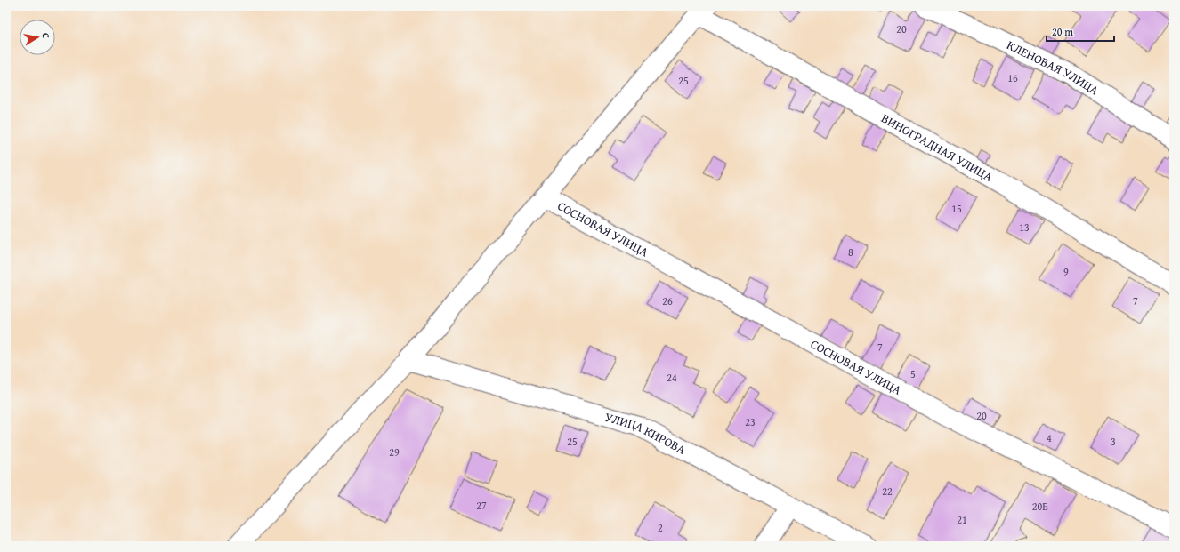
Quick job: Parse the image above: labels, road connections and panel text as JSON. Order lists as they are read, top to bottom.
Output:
{
  "streets": {
    "street": [
      "КЛЕНОВАЯ УЛИЦА",
      "ВИНОГРАДНАЯ УЛИЦА",
      "СОСНОВАЯ УЛИЦА",
      "УЛИЦА КИРОВА"
    ]
  },
  "house_numbers": [
    "20",
    "16",
    "25",
    "15",
    "13",
    "8",
    "9",
    "26",
    "7",
    "7",
    "5",
    "24",
    "20",
    "23",
    "4",
    "25",
    "3",
    "29",
    "22",
    "27",
    "20Б",
    "21",
    "2"
  ],
  "scale_bar": "20 m",
  "north": "right"
}
